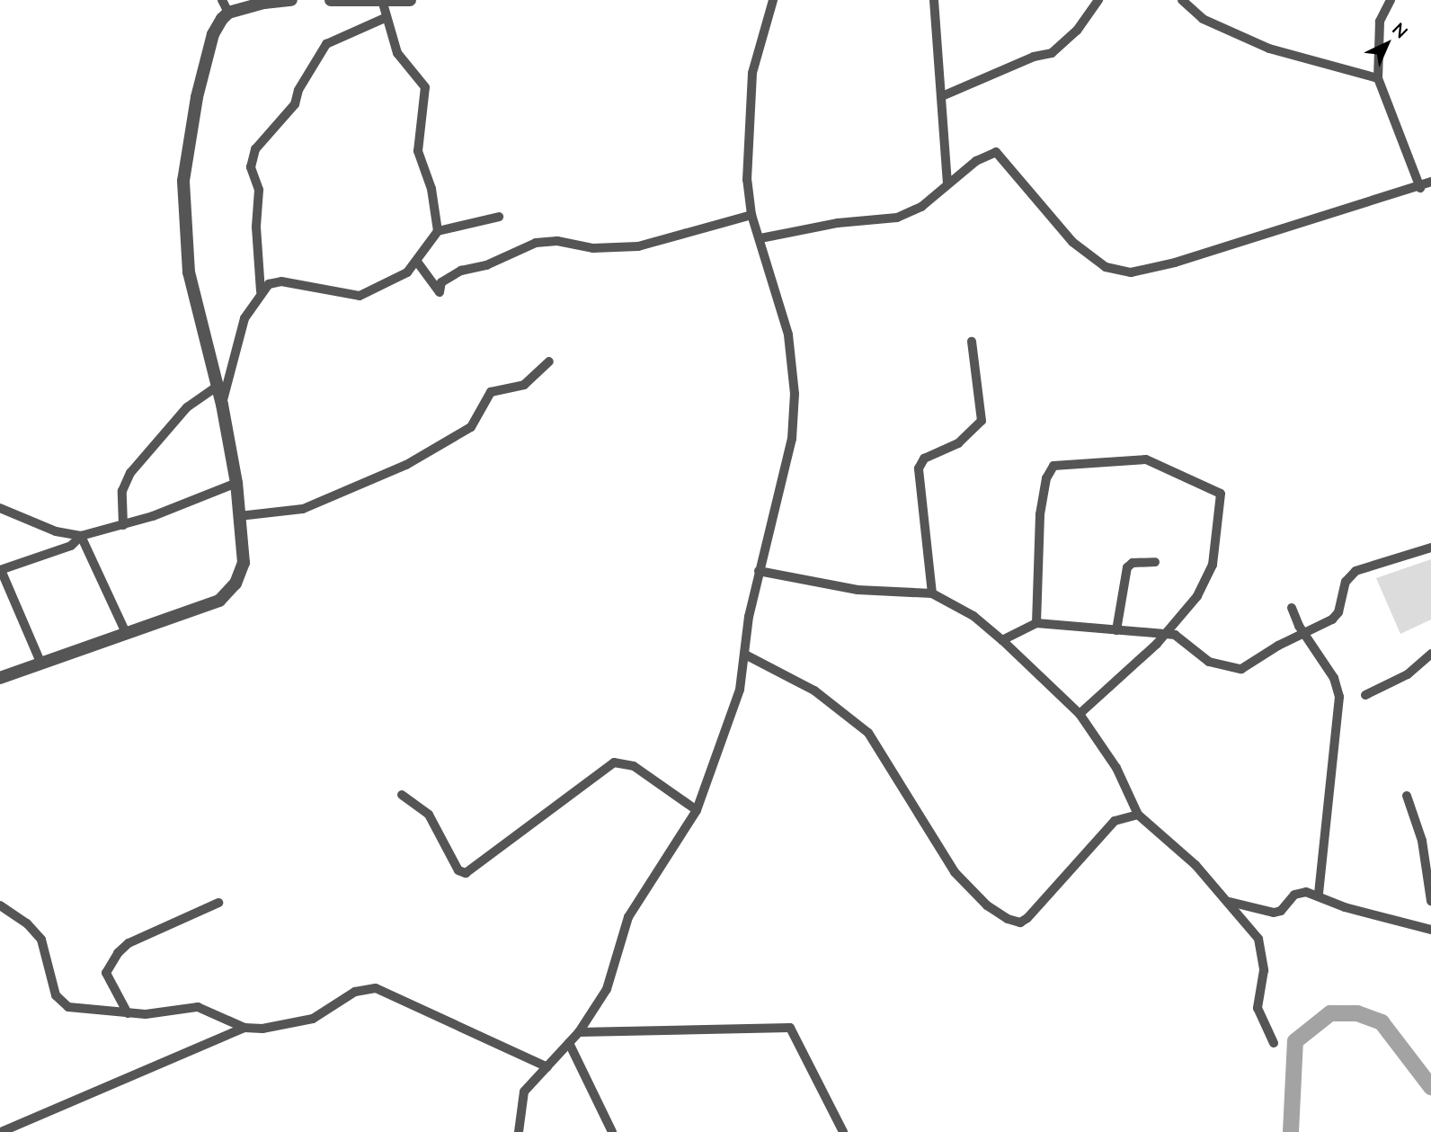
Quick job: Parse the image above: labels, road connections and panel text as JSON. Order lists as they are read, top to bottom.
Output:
{
  "north": "top right"
}
